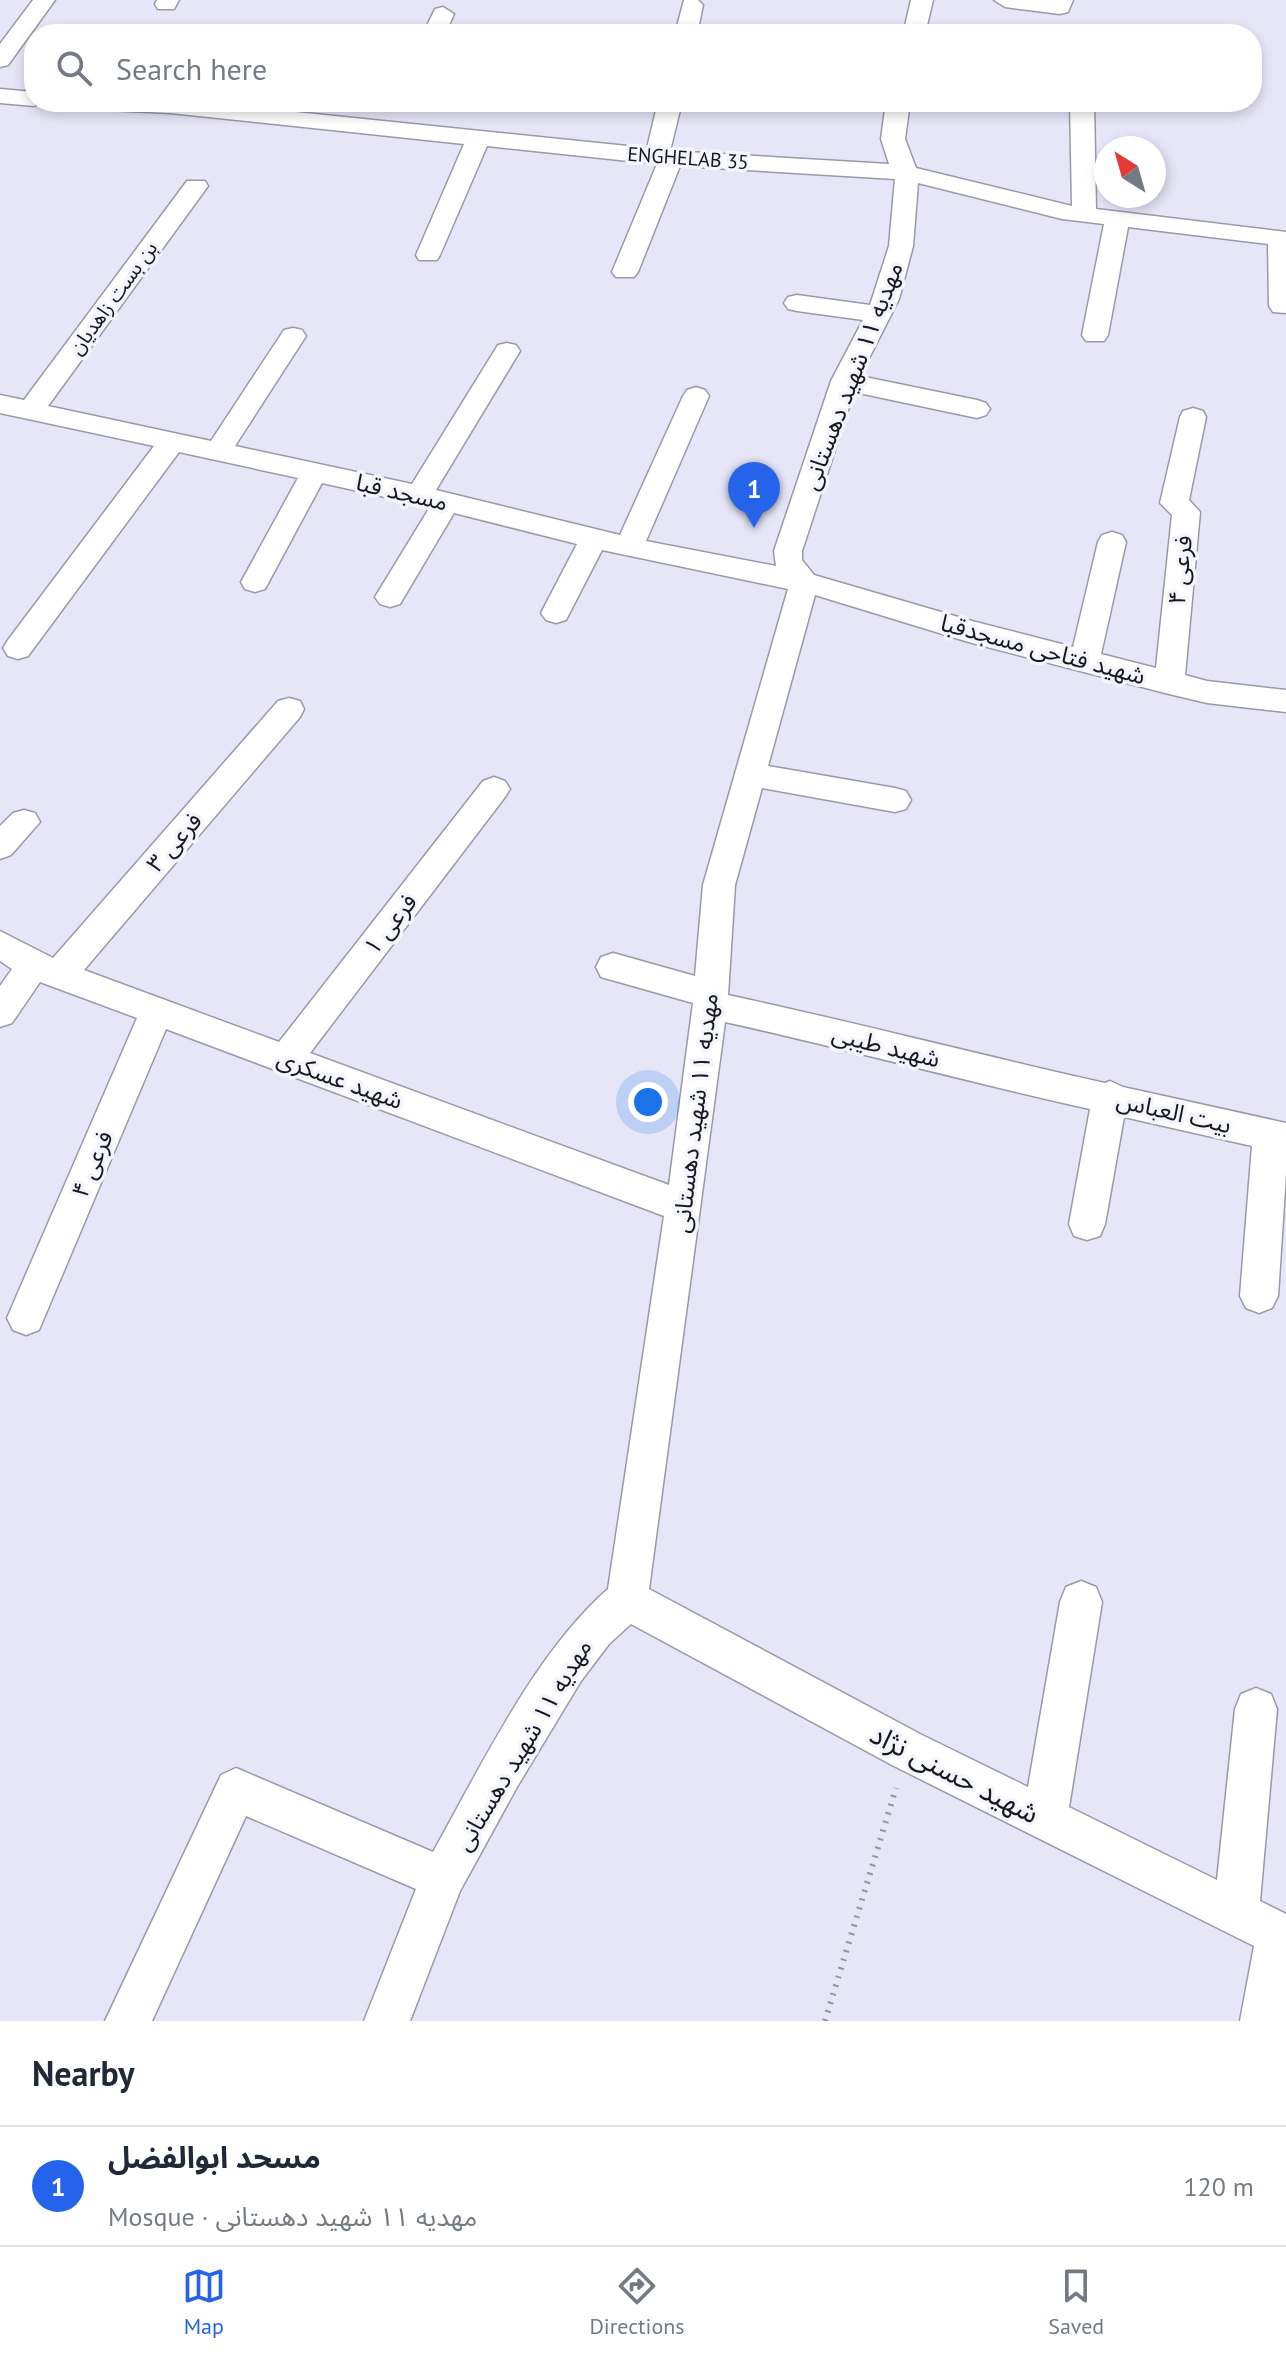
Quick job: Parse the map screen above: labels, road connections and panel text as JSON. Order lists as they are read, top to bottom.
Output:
{
  "streets": {
    "street": [
      "ENGHELAB 35",
      "بن بست زاهدیان",
      "مهدیه ۱۱ شهید دهستانی",
      "مسجد قبا",
      "فرعی ۴",
      "شهید فتاحی مسجدقبا",
      "فرعی ۳",
      "فرعی ۱",
      "شهید طیبی",
      "شهید عسکری",
      "بیت العباس",
      "شهید حسنی نژاد"
    ]
  },
  "crossings": [
    ["ENGHELAB 35", "مهدیه ۱۱ شهید دهستانی"],
    ["بن بست زاهدیان", "مسجد قبا"],
    ["مهدیه ۱۱ شهید دهستانی", "مسجد قبا"],
    ["مهدیه ۱۱ شهید دهستانی", "شهید فتاحی مسجدقبا"],
    ["مهدیه ۱۱ شهید دهستانی", "شهید طیبی"],
    ["مهدیه ۱۱ شهید دهستانی", "شهید عسکری"],
    ["مهدیه ۱۱ شهید دهستانی", "شهید حسنی نژاد"],
    ["مسجد قبا", "شهید فتاحی مسجدقبا"],
    ["فرعی ۴", "شهید فتاحی مسجدقبا"],
    ["فرعی ۴", "شهید عسکری"],
    ["فرعی ۳", "شهید عسکری"],
    ["فرعی ۱", "شهید عسکری"],
    ["شهید طیبی", "بیت العباس"]
  ],
  "north": "top left",
  "page": {
    "search": "Search here",
    "pins": "1",
    "heading": "Nearby",
    "list": [
      {
        "mark": "1",
        "name": "مسحد ابوالفضل",
        "note": "Mosque · مهدیه ۱۱ شهید دهستانی",
        "value": "120 m"
      }
    ],
    "nav": ["Map", "Directions", "Saved"]
  }
}
